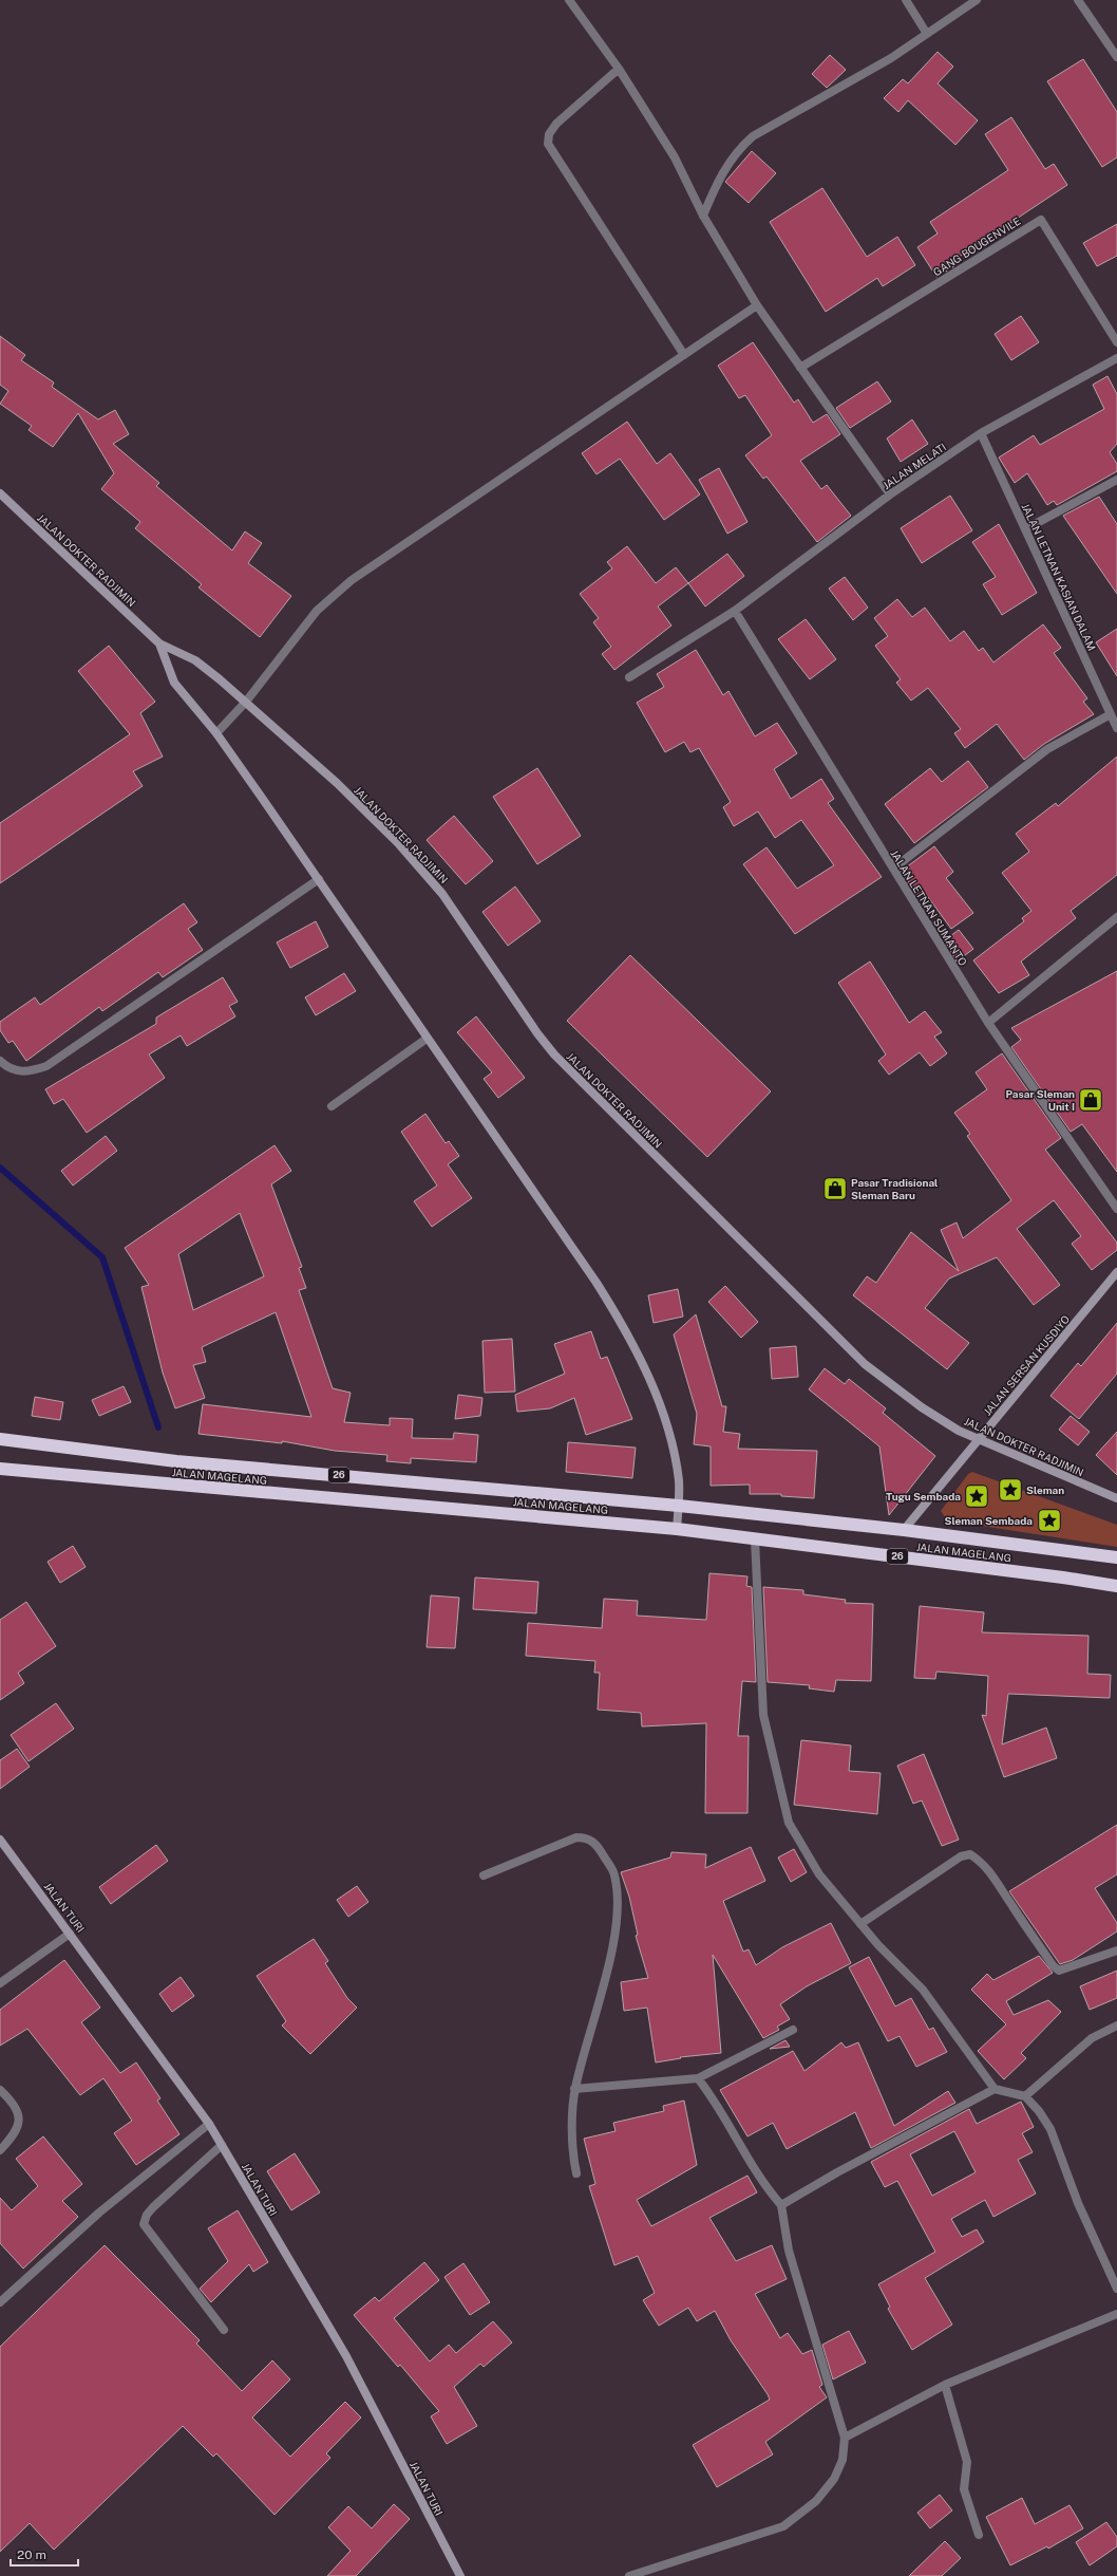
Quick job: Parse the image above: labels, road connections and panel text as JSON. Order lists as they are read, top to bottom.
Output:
{
  "streets": {
    "highway": ["26", "JALAN MAGELANG"],
    "main road": ["JALAN DOKTER RADJIMIN", "JALAN SERSAN KUSDIYO", "JALAN TURI"],
    "street": [
      "GANG BOUGENVILE",
      "JALAN MELATI",
      "JALAN LETNAN KASIAN DALAM",
      "JALAN LETNAN SUMANTO"
    ]
  },
  "crossings": [
    ["JALAN MELATI", "JALAN LETNAN KASIAN DALAM"],
    ["JALAN MELATI", "JALAN LETNAN SUMANTO"],
    ["JALAN DOKTER RADJIMIN", "JALAN SERSAN KUSDIYO"],
    ["JALAN DOKTER RADJIMIN", "JALAN MAGELANG"],
    ["JALAN SERSAN KUSDIYO", "JALAN MAGELANG"]
  ],
  "places": {
    "shop": ["Pasar Sleman Unit I", "Pasar Tradisional Sleman Baru"],
    "place": ["Sleman", "Tugu Sembada", "Sleman Sembada"]
  },
  "scale_bar": "20 m"
}
